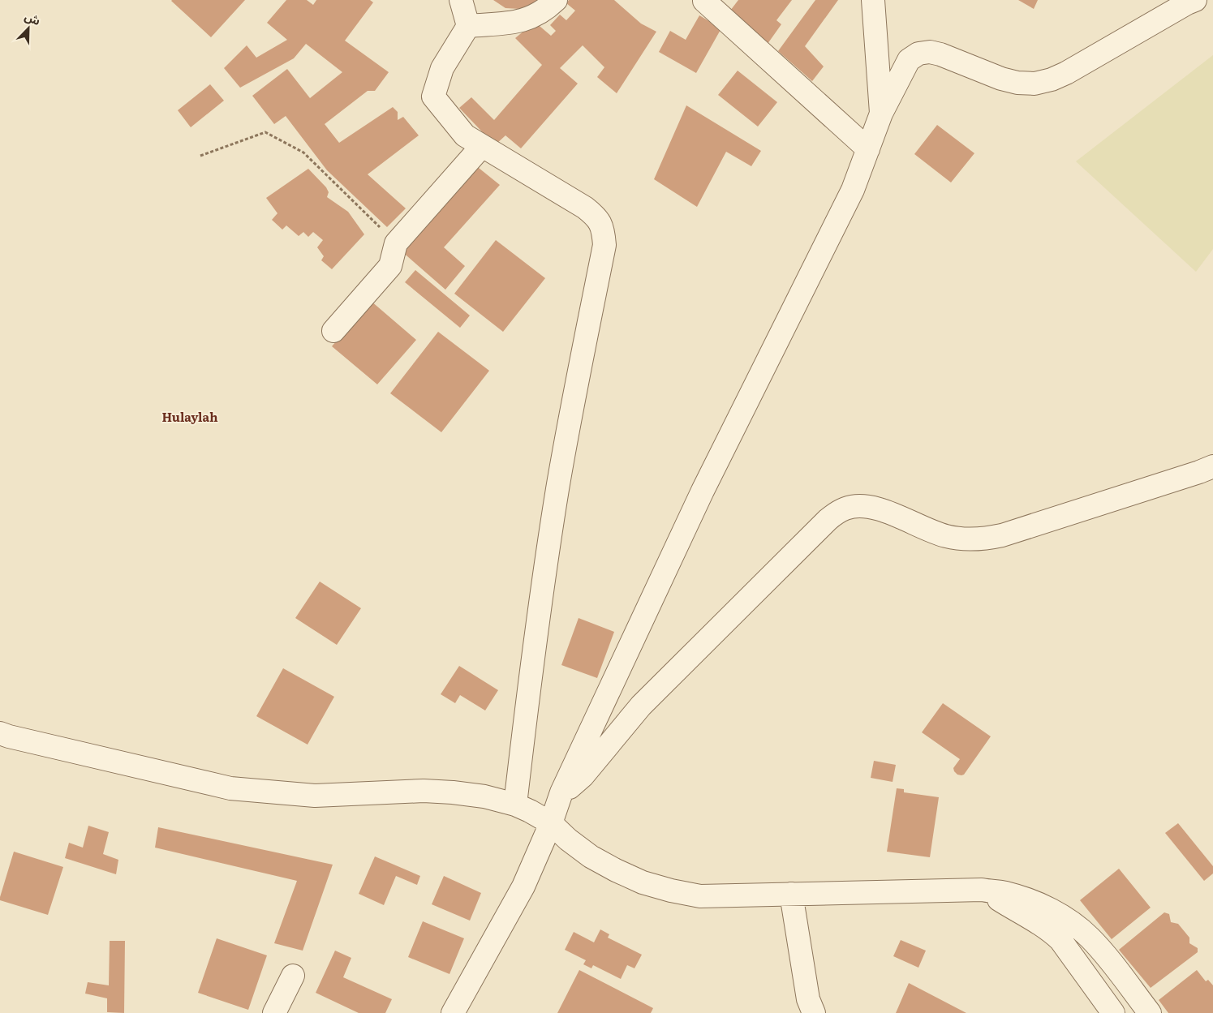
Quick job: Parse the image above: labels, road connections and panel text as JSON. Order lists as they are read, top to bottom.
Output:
{
  "districts": ["Hulaylah"],
  "north": "top right"
}
